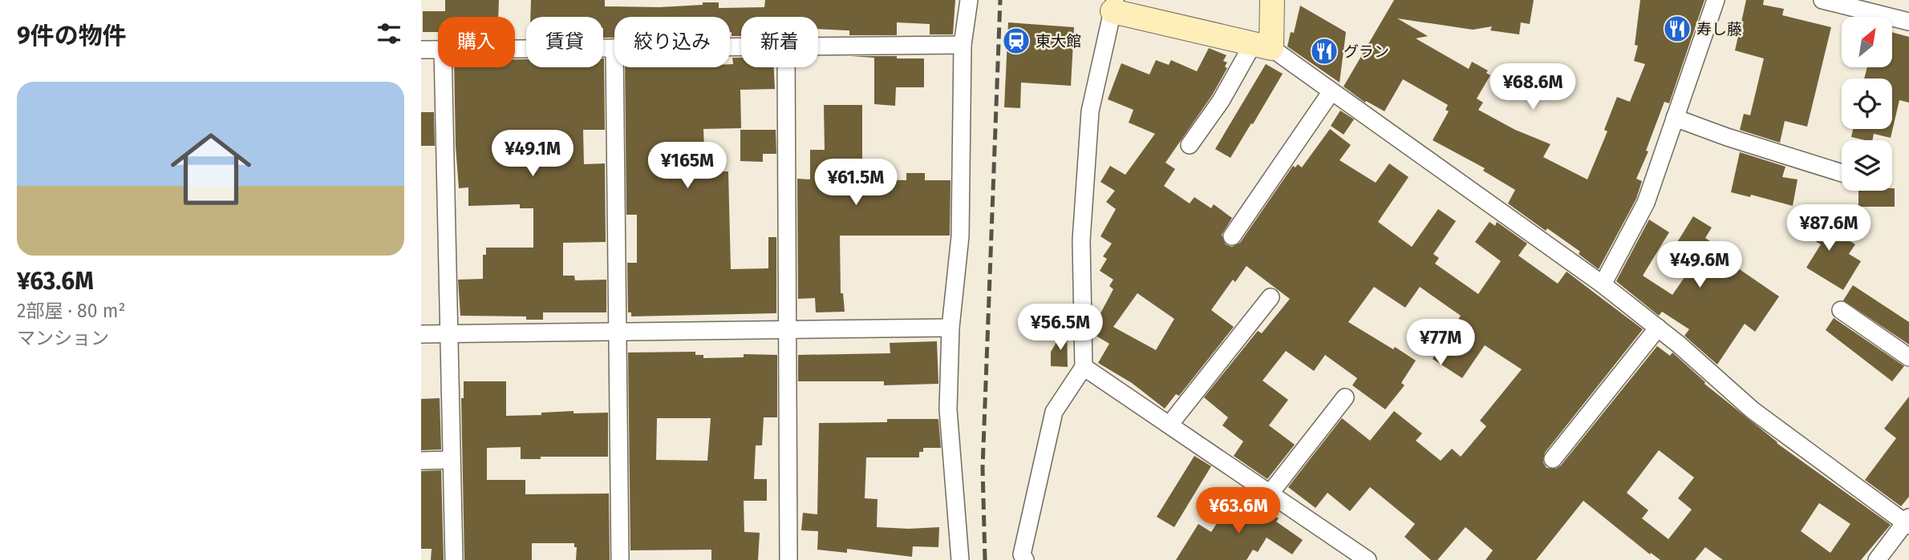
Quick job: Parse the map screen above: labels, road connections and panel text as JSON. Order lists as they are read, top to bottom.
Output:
{
  "places": {
    "restaurant": ["寿し藤", "グラン"],
    "station": ["東大館"]
  },
  "north": "top right",
  "page": {
    "heading": "9件の物件",
    "chip": [
      "購入",
      "賃貸",
      "絞り込み",
      "新着"
    ],
    "price": [
      "¥68.6M",
      "¥49.1M",
      "¥165M",
      "¥61.5M",
      "¥87.6M",
      "¥49.6M",
      "¥56.5M",
      "¥77M",
      "¥63.6M"
    ],
    "list": [
      {
        "name": "¥63.6M",
        "note": "2部屋 · 80 m² · マンション"
      }
    ]
  }
}
